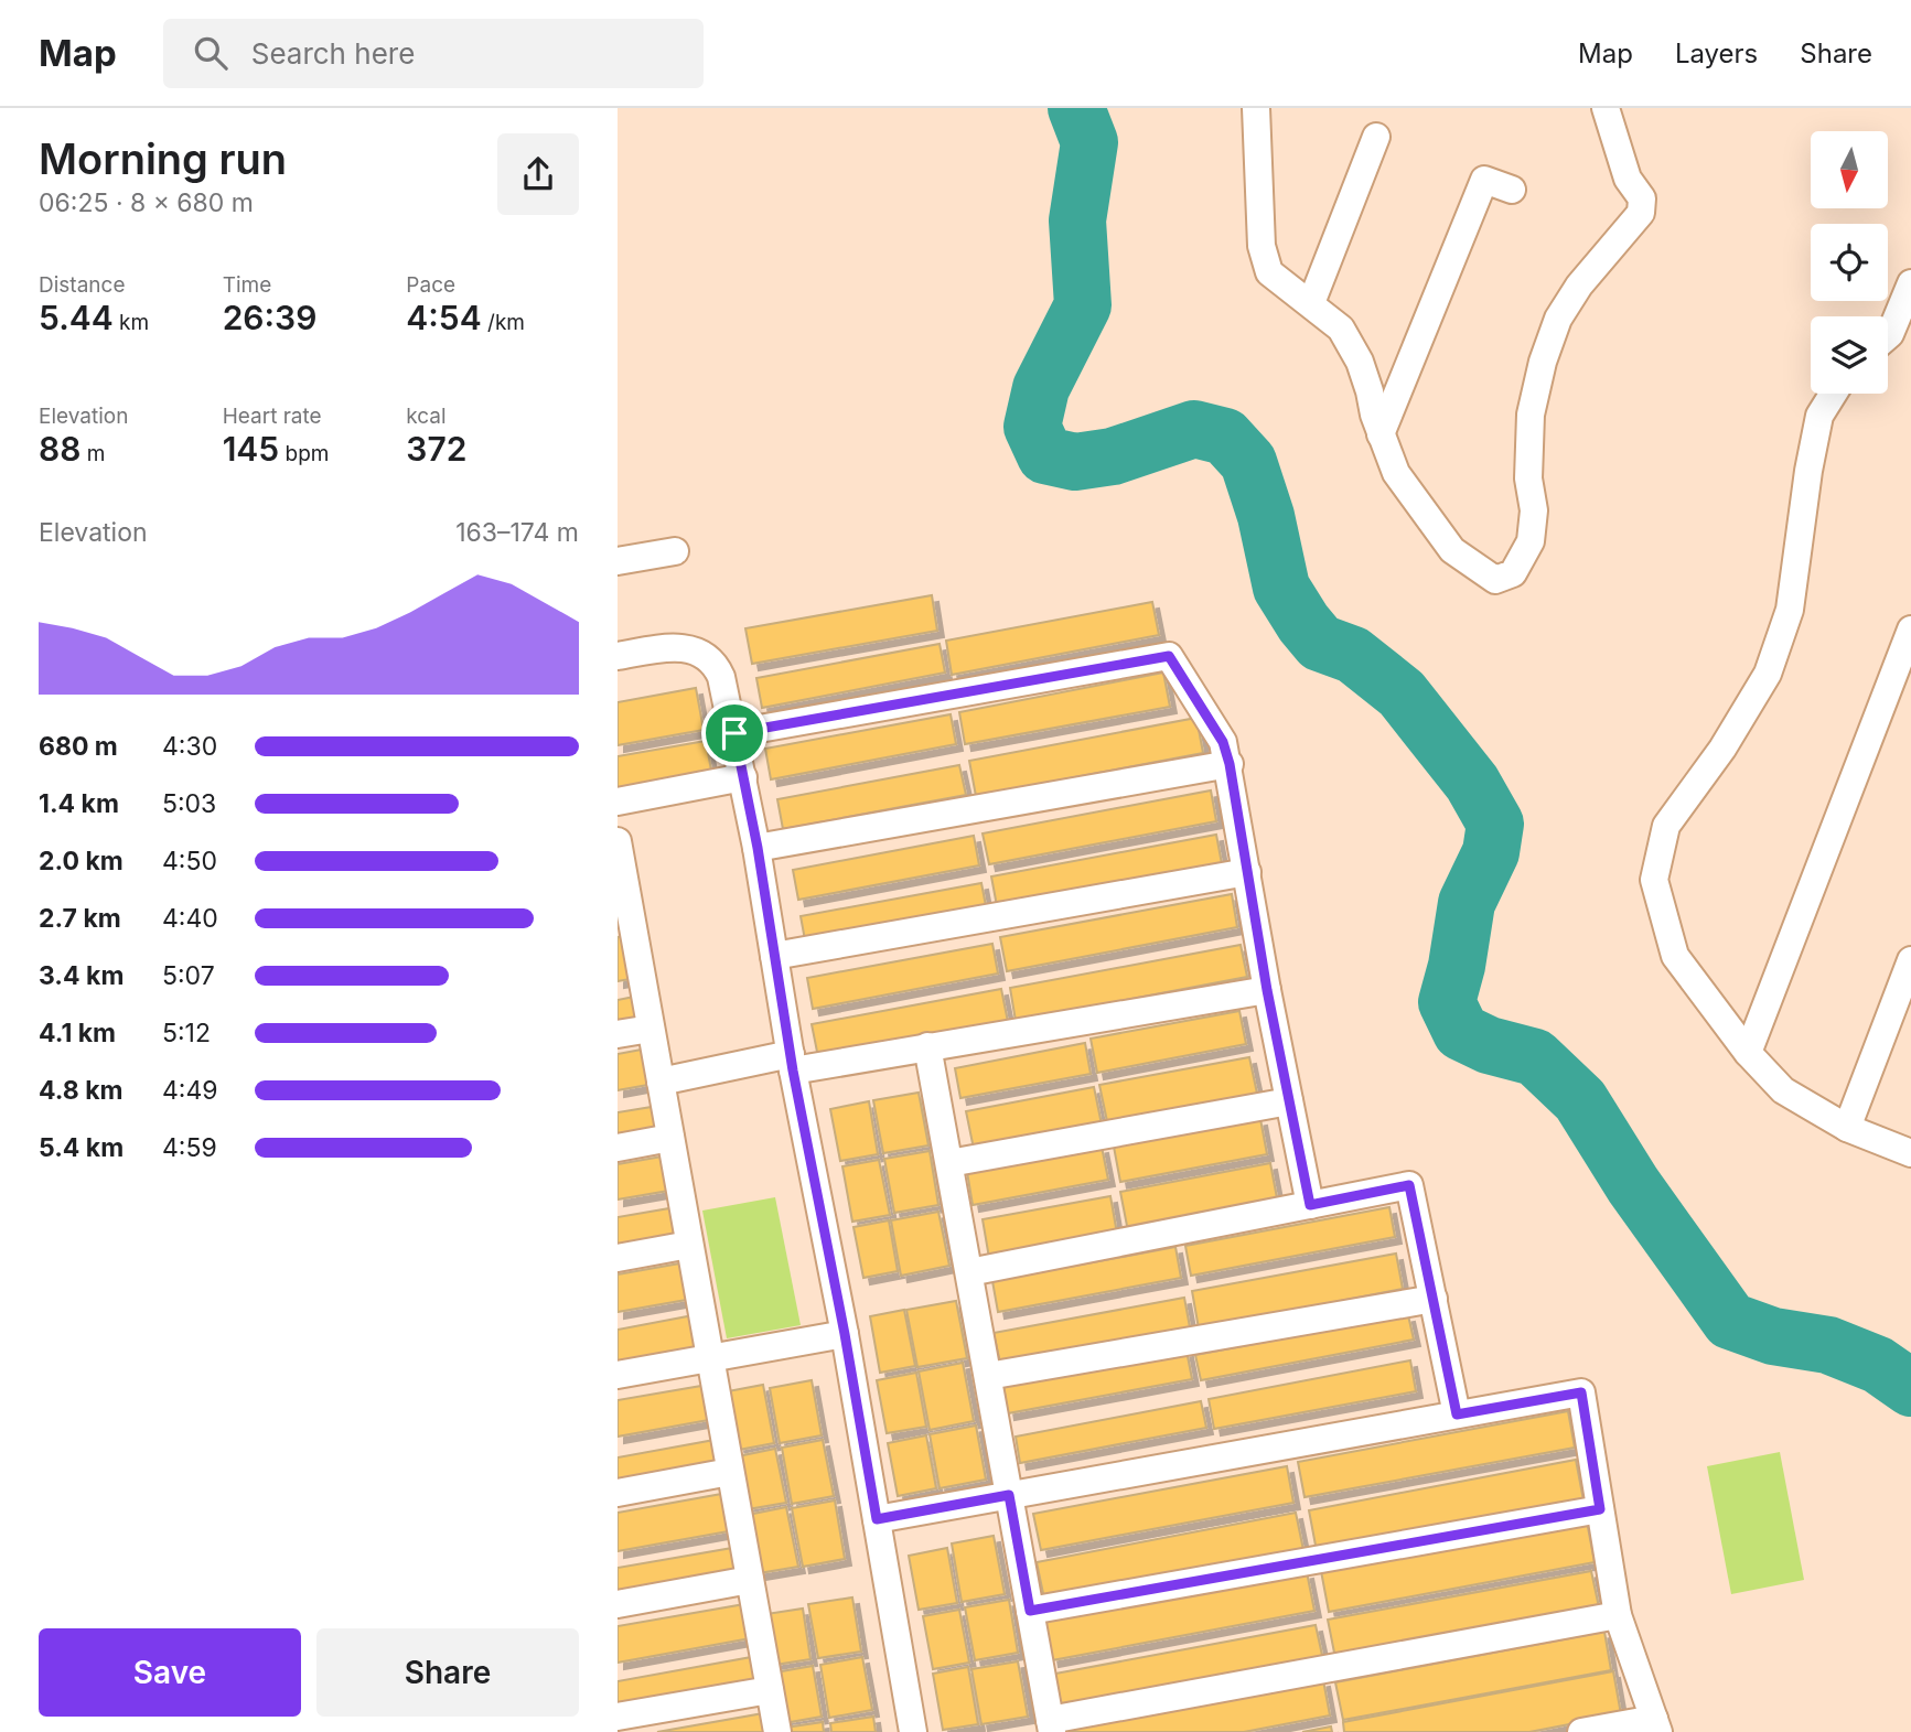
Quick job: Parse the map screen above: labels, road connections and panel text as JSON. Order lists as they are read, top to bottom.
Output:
{
  "north": "bottom",
  "page": {
    "header": "Map",
    "search": "Search here",
    "nav": ["Map", "Layers", "Share"],
    "heading": ["Morning run", "06:25 · 8 × 680 m"],
    "stats": [
      ["Distance", "5.44 km"],
      ["Time", "26:39"],
      ["Pace", "4:54 /km"],
      ["Elevation", "88 m"],
      ["Heart rate", "145 bpm"],
      ["kcal", "372"]
    ],
    "chart": ["Elevation", "163–174 m"],
    "list": [
      {
        "name": "680 m",
        "note": "4:30"
      },
      {
        "name": "1.4 km",
        "note": "5:03"
      },
      {
        "name": "2.0 km",
        "note": "4:50"
      },
      {
        "name": "2.7 km",
        "note": "4:40"
      },
      {
        "name": "3.4 km",
        "note": "5:07"
      },
      {
        "name": "4.1 km",
        "note": "5:12"
      },
      {
        "name": "4.8 km",
        "note": "4:49"
      },
      {
        "name": "5.4 km",
        "note": "4:59"
      }
    ],
    "buttons": ["Save", "Share"]
  }
}
